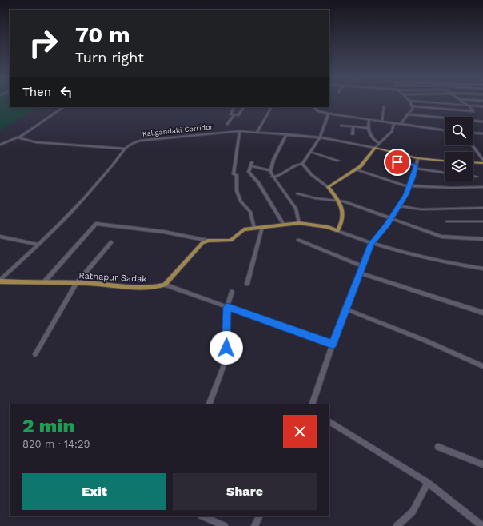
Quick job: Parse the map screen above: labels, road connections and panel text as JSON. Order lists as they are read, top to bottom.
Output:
{
  "streets": {
    "main road": ["Ratnapur Sadak"],
    "street": ["Kaligandaki Corridor"]
  },
  "crossings": [
    ["Kaligandaki Corridor", "Ratnapur Sadak"]
  ],
  "page": {
    "turn": ["70 m", "Turn right"],
    "then": "Then",
    "heading": ["2 min", "820 m · 14:29"],
    "buttons": ["Exit", "Share"]
  }
}
